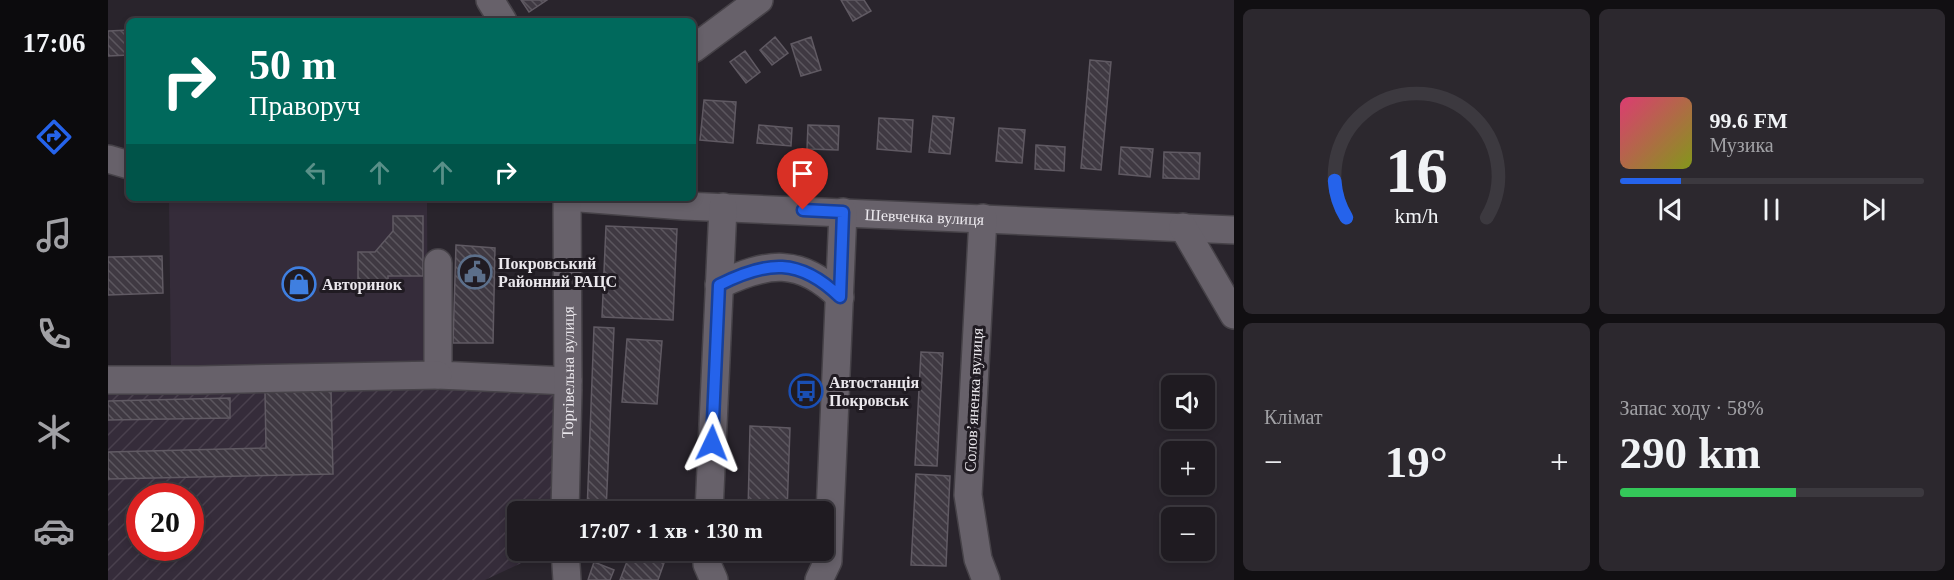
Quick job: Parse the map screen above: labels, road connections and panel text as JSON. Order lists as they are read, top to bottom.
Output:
{
  "streets": {
    "street": ["Шевченка вулиця", "Торгівельна вулиця", "Солов’яненка вулиця"]
  },
  "crossings": [
    ["Шевченка вулиця", "Солов’яненка вулиця"]
  ],
  "places": {
    "public building": ["Покровський Районний РАЦС"],
    "shop": ["Авторинок"],
    "bus stop": ["Автостанція Покровськ"]
  },
  "page": {
    "tabs": "17:06",
    "turn": ["50 m", "Праворуч"],
    "song": ["99.6 FM", "Музика"],
    "tile": [
      "Клімат",
      ["Запас ходу · 58%", "290 km"]
    ],
    "map_buttons": ["+", "−"],
    "heat": ["−", "19°", "+"],
    "limit": "20",
    "trip": "17:07 · 1 хв · 130 m",
    "gauge": ["16", "km/h"]
  }
}
